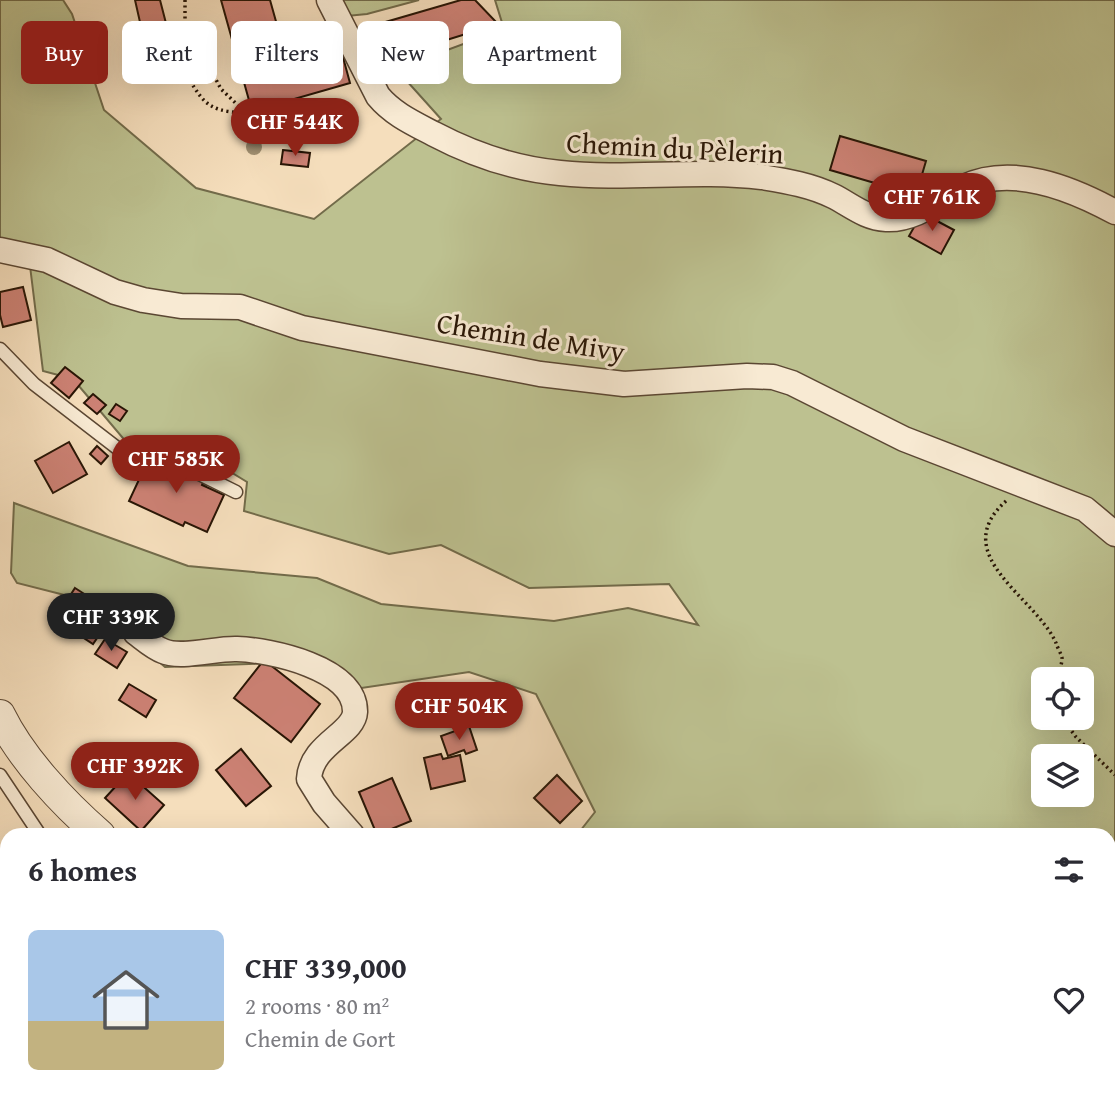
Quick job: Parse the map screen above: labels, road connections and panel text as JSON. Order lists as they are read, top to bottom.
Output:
{
  "streets": {
    "street": ["Chemin du Pèlerin", "Chemin de Mivy"]
  },
  "page": {
    "chip": [
      "Buy",
      "Rent",
      "Filters",
      "New",
      "Apartment"
    ],
    "price": [
      "CHF 544K",
      "CHF 761K",
      "CHF 585K",
      "CHF 339K",
      "CHF 504K",
      "CHF 392K"
    ],
    "heading": "6 homes",
    "list": [
      {
        "name": "CHF 339,000",
        "note": "2 rooms · 80 m² · Chemin de Gort"
      }
    ]
  }
}
